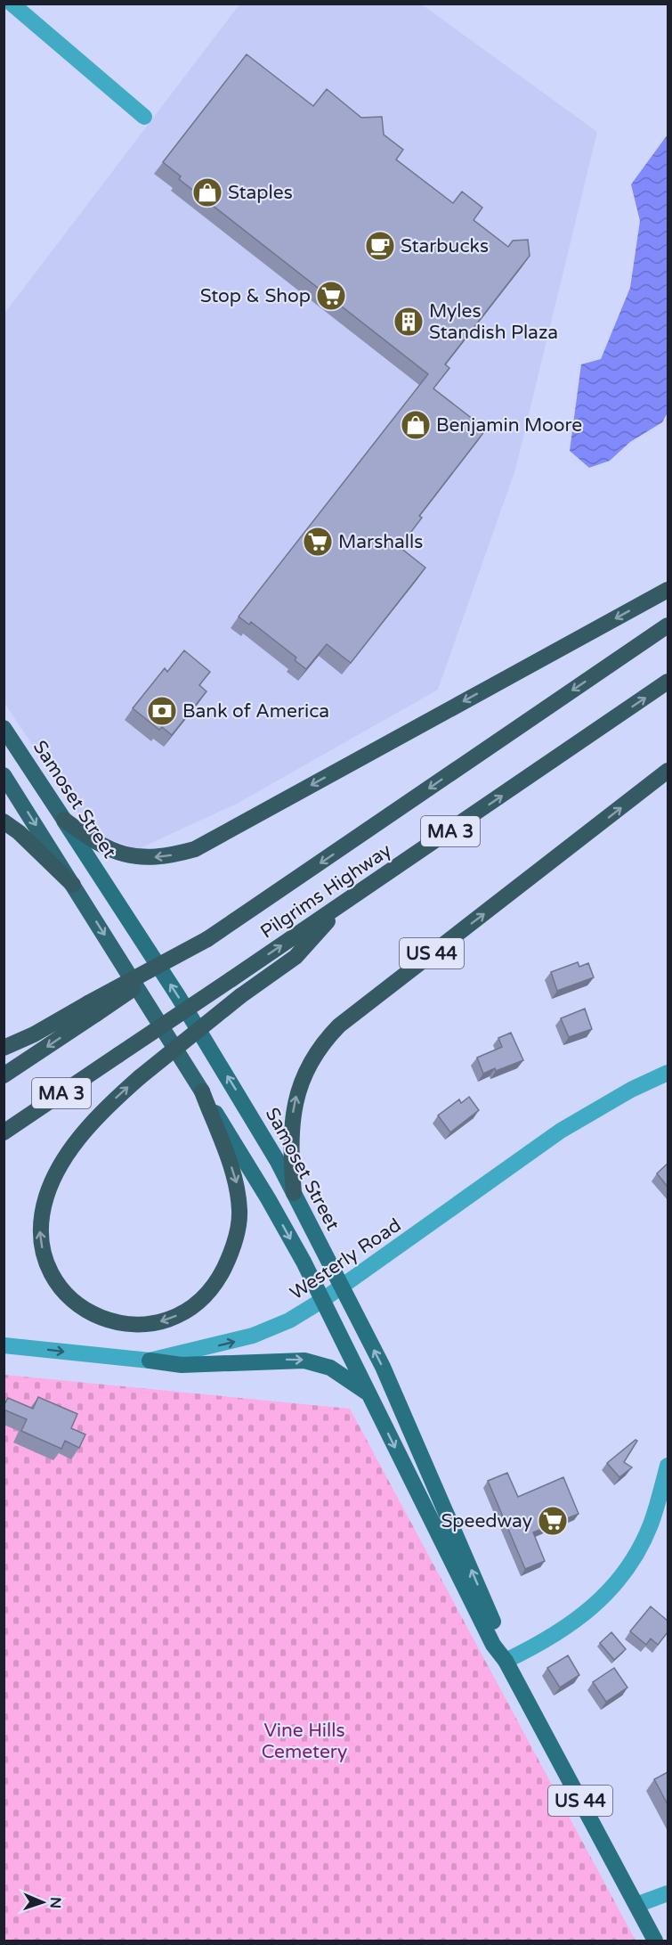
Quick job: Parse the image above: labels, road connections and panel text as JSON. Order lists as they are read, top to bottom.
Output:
{
  "streets": {
    "highway": [
      "Samoset Street",
      "MA 3",
      "Pilgrims Highway",
      "US 44"
    ],
    "street": ["Westerly Road"]
  },
  "crossings": [
    ["Samoset Street", "US 44"],
    ["Samoset Street", "Westerly Road"],
    ["MA 3", "Pilgrims Highway"]
  ],
  "one_way": ["Westerly Road"],
  "parks": ["Vine Hills Cemetery"],
  "places": {
    "shop": ["Staples", "Benjamin Moore"],
    "cafe": ["Starbucks"],
    "supermarket": ["Stop & Shop", "Marshalls", "Speedway"],
    "building": ["Myles Standish Plaza"],
    "bank": ["Bank of America"]
  },
  "north": "right"
}
